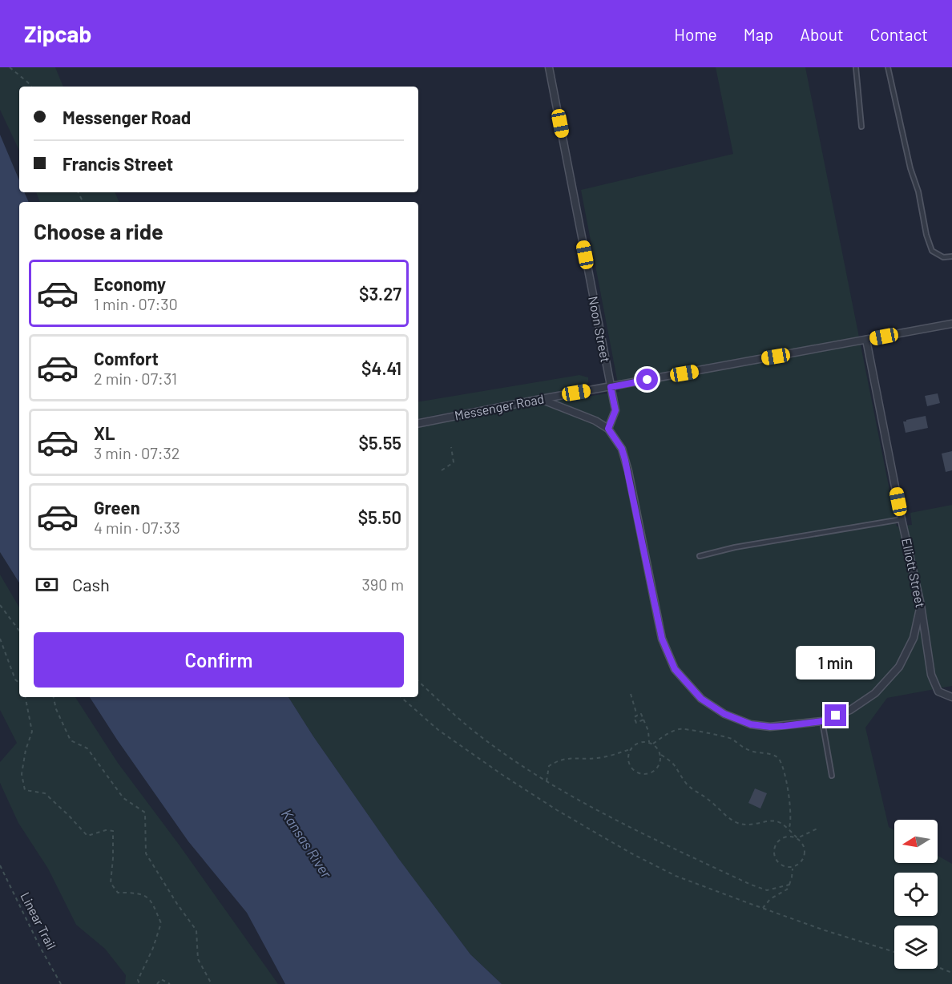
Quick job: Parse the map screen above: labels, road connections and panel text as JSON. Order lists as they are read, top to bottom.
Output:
{
  "streets": {
    "street": ["Noon Street", "Messenger Road", "Elliott Street"],
    "path": ["Linear Trail"]
  },
  "crossings": [
    ["Noon Street", "Messenger Road"],
    ["Messenger Road", "Elliott Street"]
  ],
  "water": ["Kansas River"],
  "north": "left",
  "page": {
    "header": "Zipcab",
    "nav": [
      "Home",
      "Map",
      "About",
      "Contact"
    ],
    "banner": ["Messenger Road", "Francis Street"],
    "heading": "Choose a ride",
    "list": [
      {
        "name": "Economy",
        "note": "1 min · 07:30",
        "value": "$3.27"
      },
      {
        "name": "Comfort",
        "note": "2 min · 07:31",
        "value": "$4.41"
      },
      {
        "name": "XL",
        "note": "3 min · 07:32",
        "value": "$5.55"
      },
      {
        "name": "Green",
        "note": "4 min · 07:33",
        "value": "$5.50"
      }
    ],
    "pay": ["Cash", "390 m"],
    "buttons": "Confirm",
    "bubble": "1 min"
  }
}
